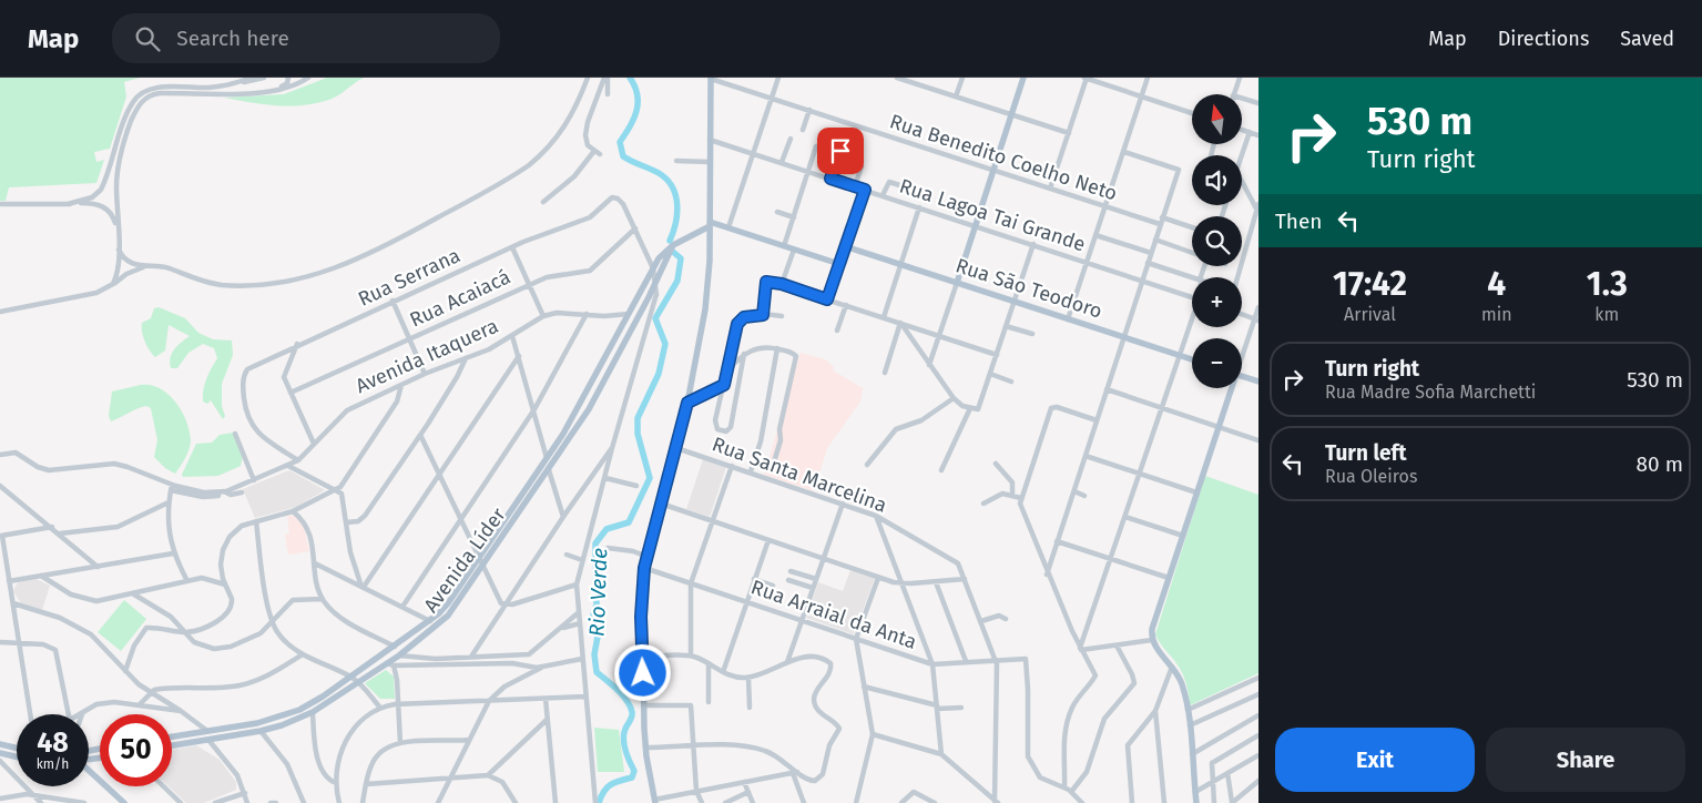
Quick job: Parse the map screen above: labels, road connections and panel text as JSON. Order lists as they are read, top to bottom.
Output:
{
  "streets": {
    "main road": ["Rua São Teodoro", "Avenida Líder"],
    "street": [
      "Rua Benedito Coelho Neto",
      "Rua Lagoa Tai Grande",
      "Rua Serrana",
      "Rua Acaiacá",
      "Avenida Itaquera",
      "Rua Santa Marcelina",
      "Rua Arraial da Anta"
    ]
  },
  "crossings": [
    ["Rua Serrana", "Rua Acaiacá"],
    ["Rua Serrana", "Avenida Itaquera"],
    ["Avenida Itaquera", "Avenida Líder"],
    ["Rua Santa Marcelina", "Rua Arraial da Anta"]
  ],
  "water": ["Rio Verde"],
  "north": "top",
  "page": {
    "header": "Map",
    "search": "Search here",
    "nav": ["Map", "Directions", "Saved"],
    "turn": ["530 m", "Turn right"],
    "map_buttons": ["+", "−"],
    "then": "Then",
    "eta": [
      "17:42",
      "Arrival",
      "4",
      "min",
      "1.3",
      "km"
    ],
    "list": [
      {
        "name": "Turn right",
        "note": "Rua Madre Sofia Marchetti",
        "value": "530 m"
      },
      {
        "name": "Turn left",
        "note": "Rua Oleiros",
        "value": "80 m"
      }
    ],
    "speed": "48 km/h",
    "limit": "50",
    "buttons": ["Exit", "Share"]
  }
}
